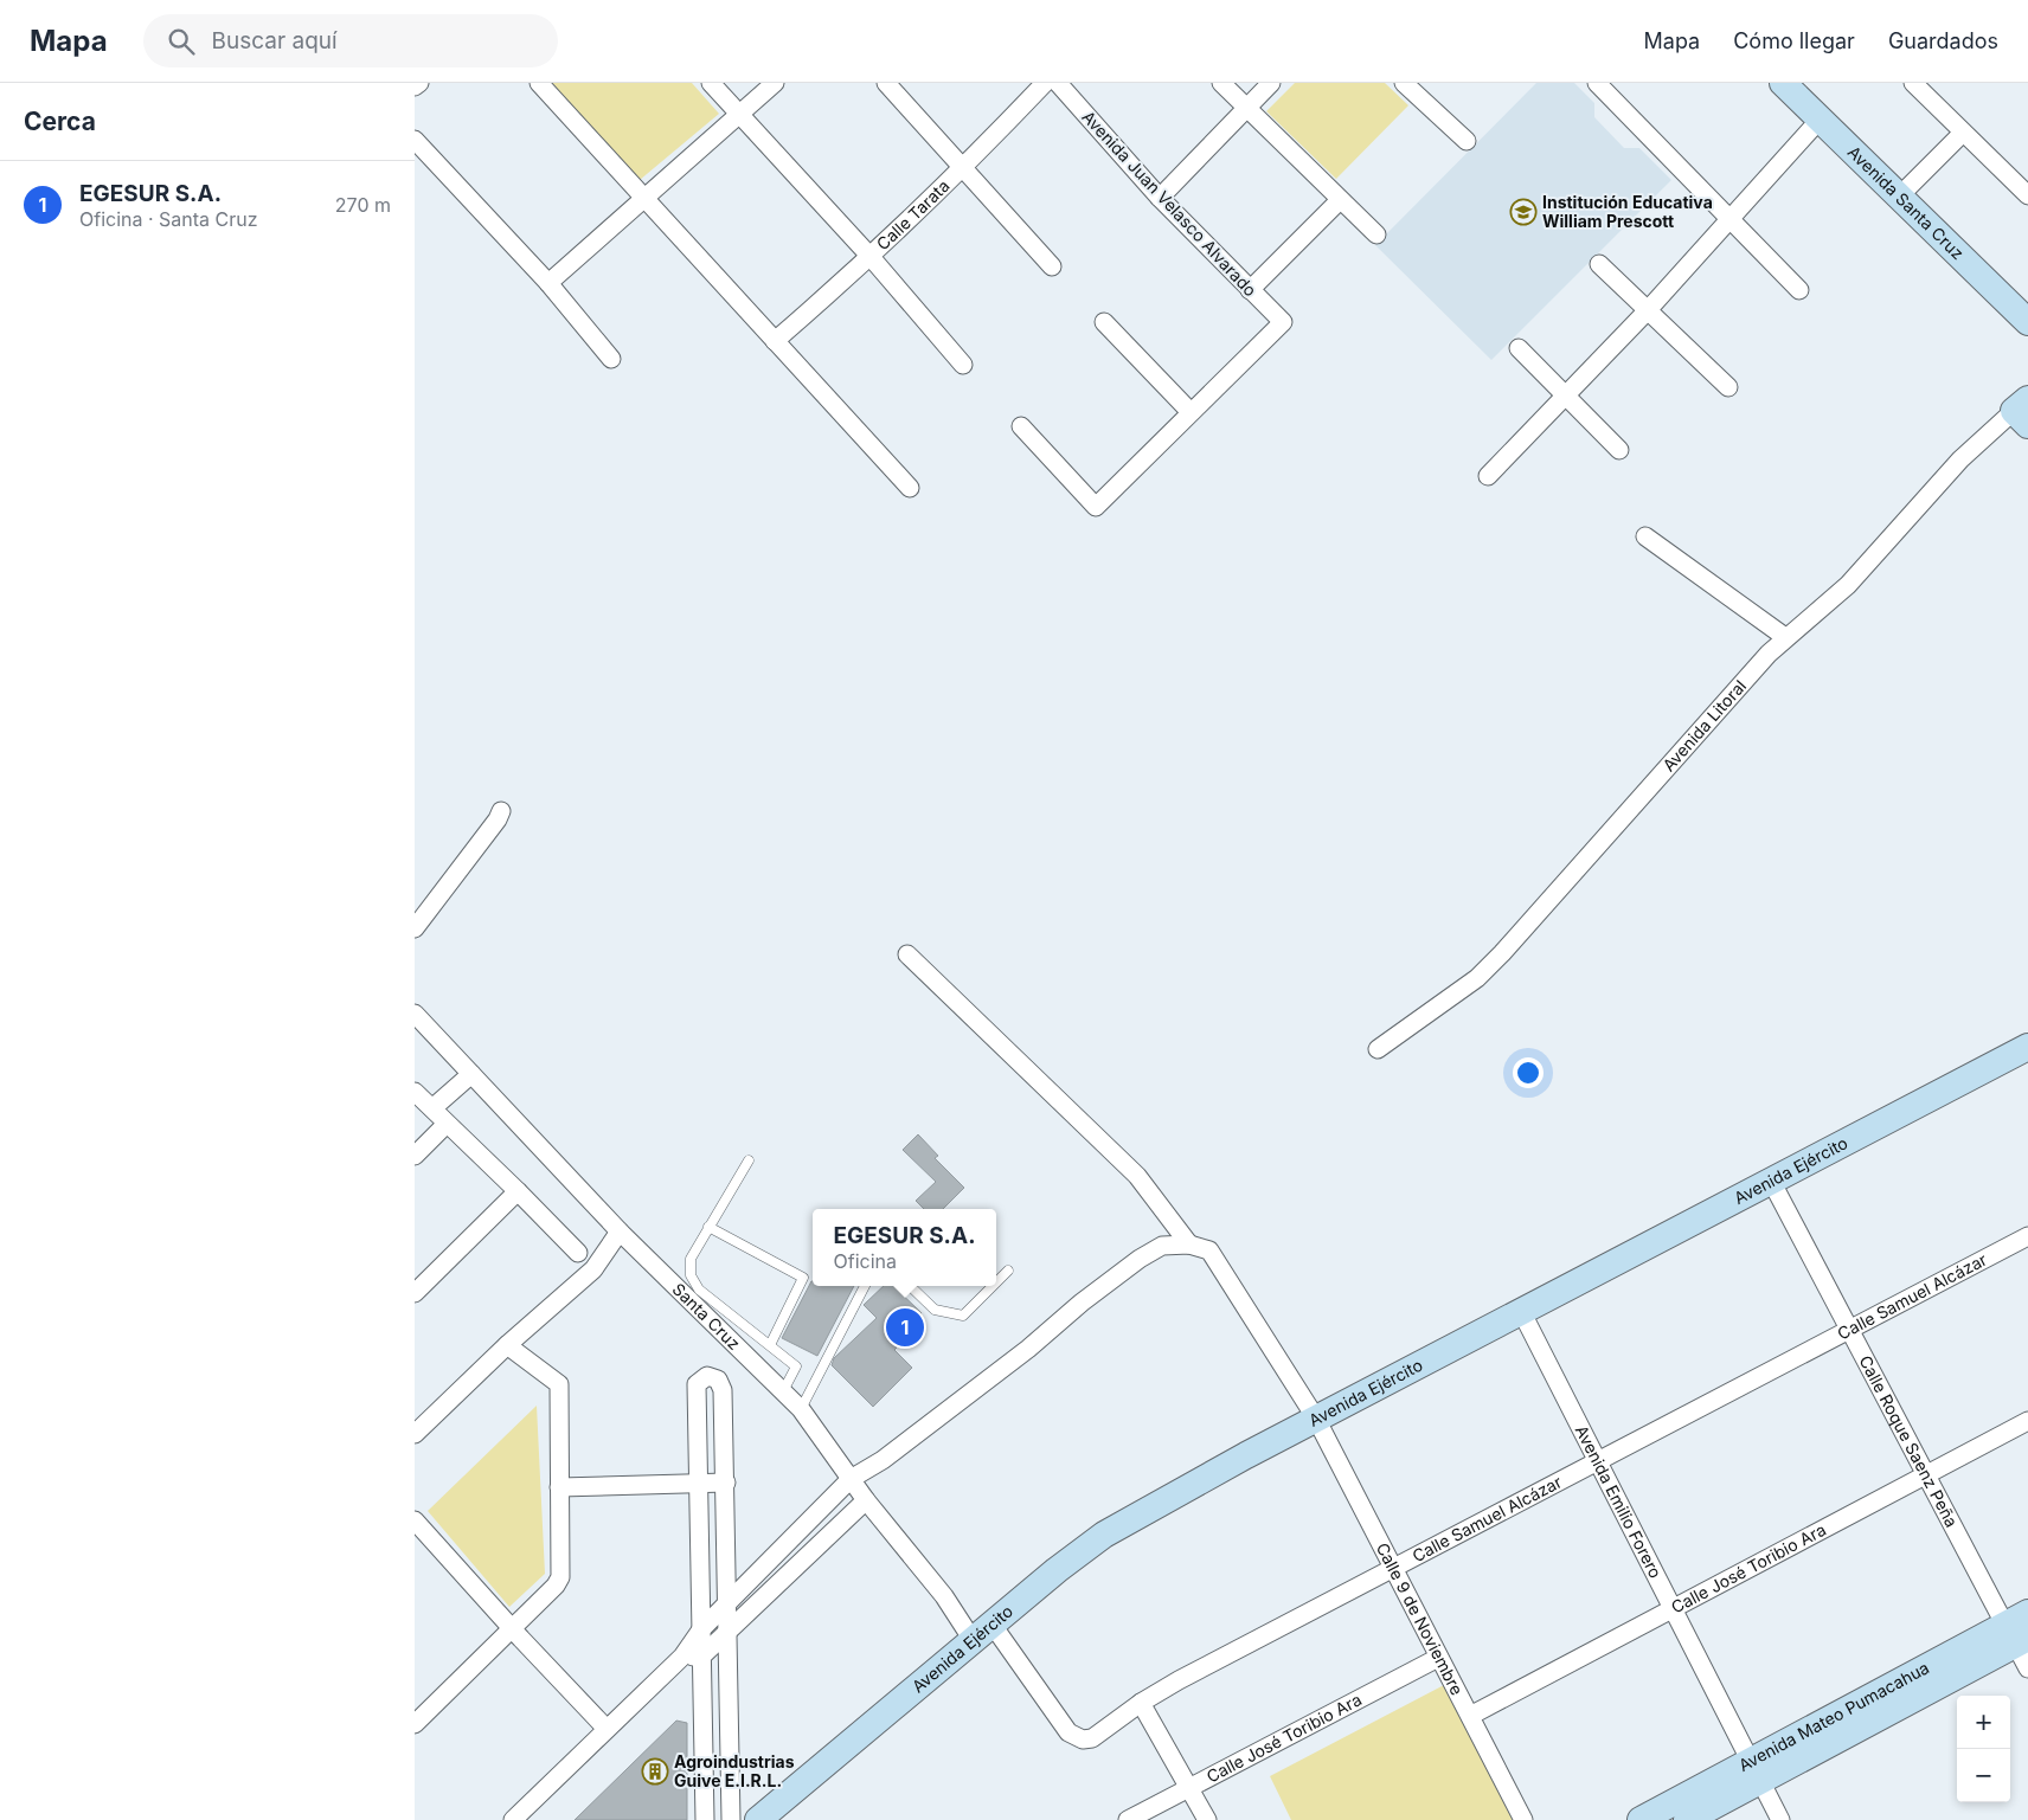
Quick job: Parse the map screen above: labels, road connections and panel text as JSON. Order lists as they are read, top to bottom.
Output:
{
  "streets": {
    "main road": ["Avenida Santa Cruz", "Avenida Ejército", "Avenida Mateo Pumacahua"],
    "street": [
      "Avenida Juan Velasco Alvarado",
      "Calle Tarata",
      "Avenida Litoral",
      "Calle Samuel Alcázar",
      "Santa Cruz",
      "Calle Roque Saenz Peña",
      "Avenida Emilio Forero",
      "Calle José Toribio Ara",
      "Calle 9 de Noviembre"
    ]
  },
  "crossings": [
    ["Avenida Ejército", "Calle Samuel Alcázar"],
    ["Avenida Ejército", "Santa Cruz"],
    ["Avenida Ejército", "Calle Roque Saenz Peña"],
    ["Avenida Ejército", "Avenida Emilio Forero"],
    ["Avenida Ejército", "Calle 9 de Noviembre"],
    ["Calle Samuel Alcázar", "Santa Cruz"],
    ["Calle Samuel Alcázar", "Calle Roque Saenz Peña"],
    ["Calle Samuel Alcázar", "Avenida Emilio Forero"],
    ["Calle Samuel Alcázar", "Calle 9 de Noviembre"],
    ["Calle Roque Saenz Peña", "Calle José Toribio Ara"],
    ["Calle Roque Saenz Peña", "Avenida Mateo Pumacahua"],
    ["Avenida Emilio Forero", "Calle José Toribio Ara"],
    ["Avenida Emilio Forero", "Avenida Mateo Pumacahua"],
    ["Calle José Toribio Ara", "Calle 9 de Noviembre"]
  ],
  "places": {
    "school or university": ["Institución Educativa William Prescott"],
    "building": ["Agroindustrias Guive E.I.R.L."]
  },
  "page": {
    "header": "Mapa",
    "search": "Buscar aquí",
    "nav": ["Mapa", "Cómo llegar", "Guardados"],
    "heading": "Cerca",
    "list": [
      {
        "mark": "1",
        "name": "EGESUR S.A.",
        "note": "Oficina · Santa Cruz",
        "value": "270 m"
      }
    ],
    "popup": ["EGESUR S.A.", "Oficina"],
    "pins": "1",
    "map_buttons": ["+", "−"]
  }
}
